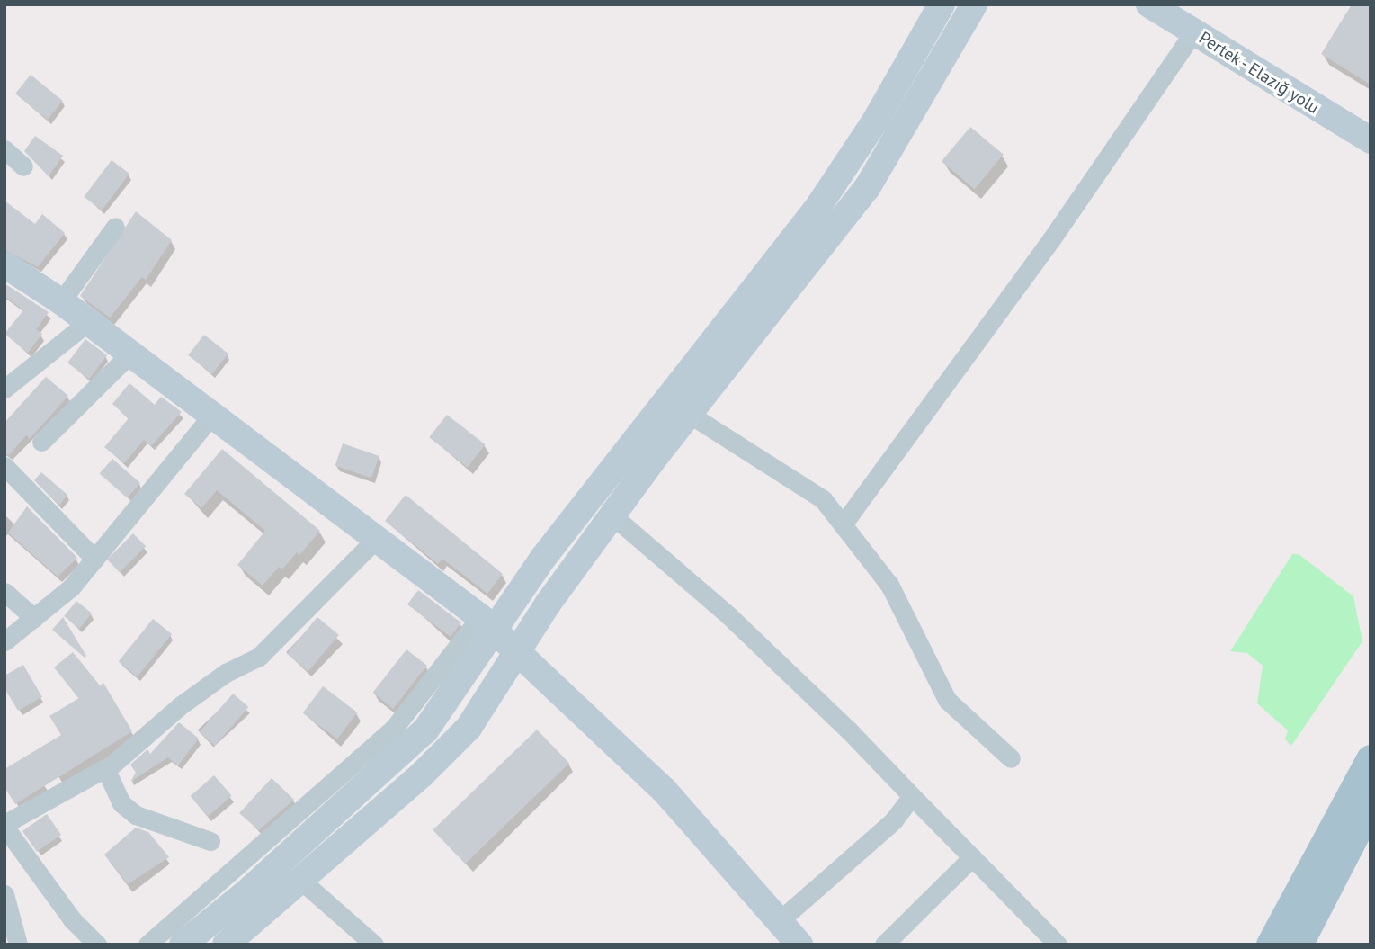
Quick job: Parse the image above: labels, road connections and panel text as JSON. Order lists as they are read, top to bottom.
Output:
{
  "streets": {
    "main road": ["Pertek - Elazığ yolu"]
  }
}
